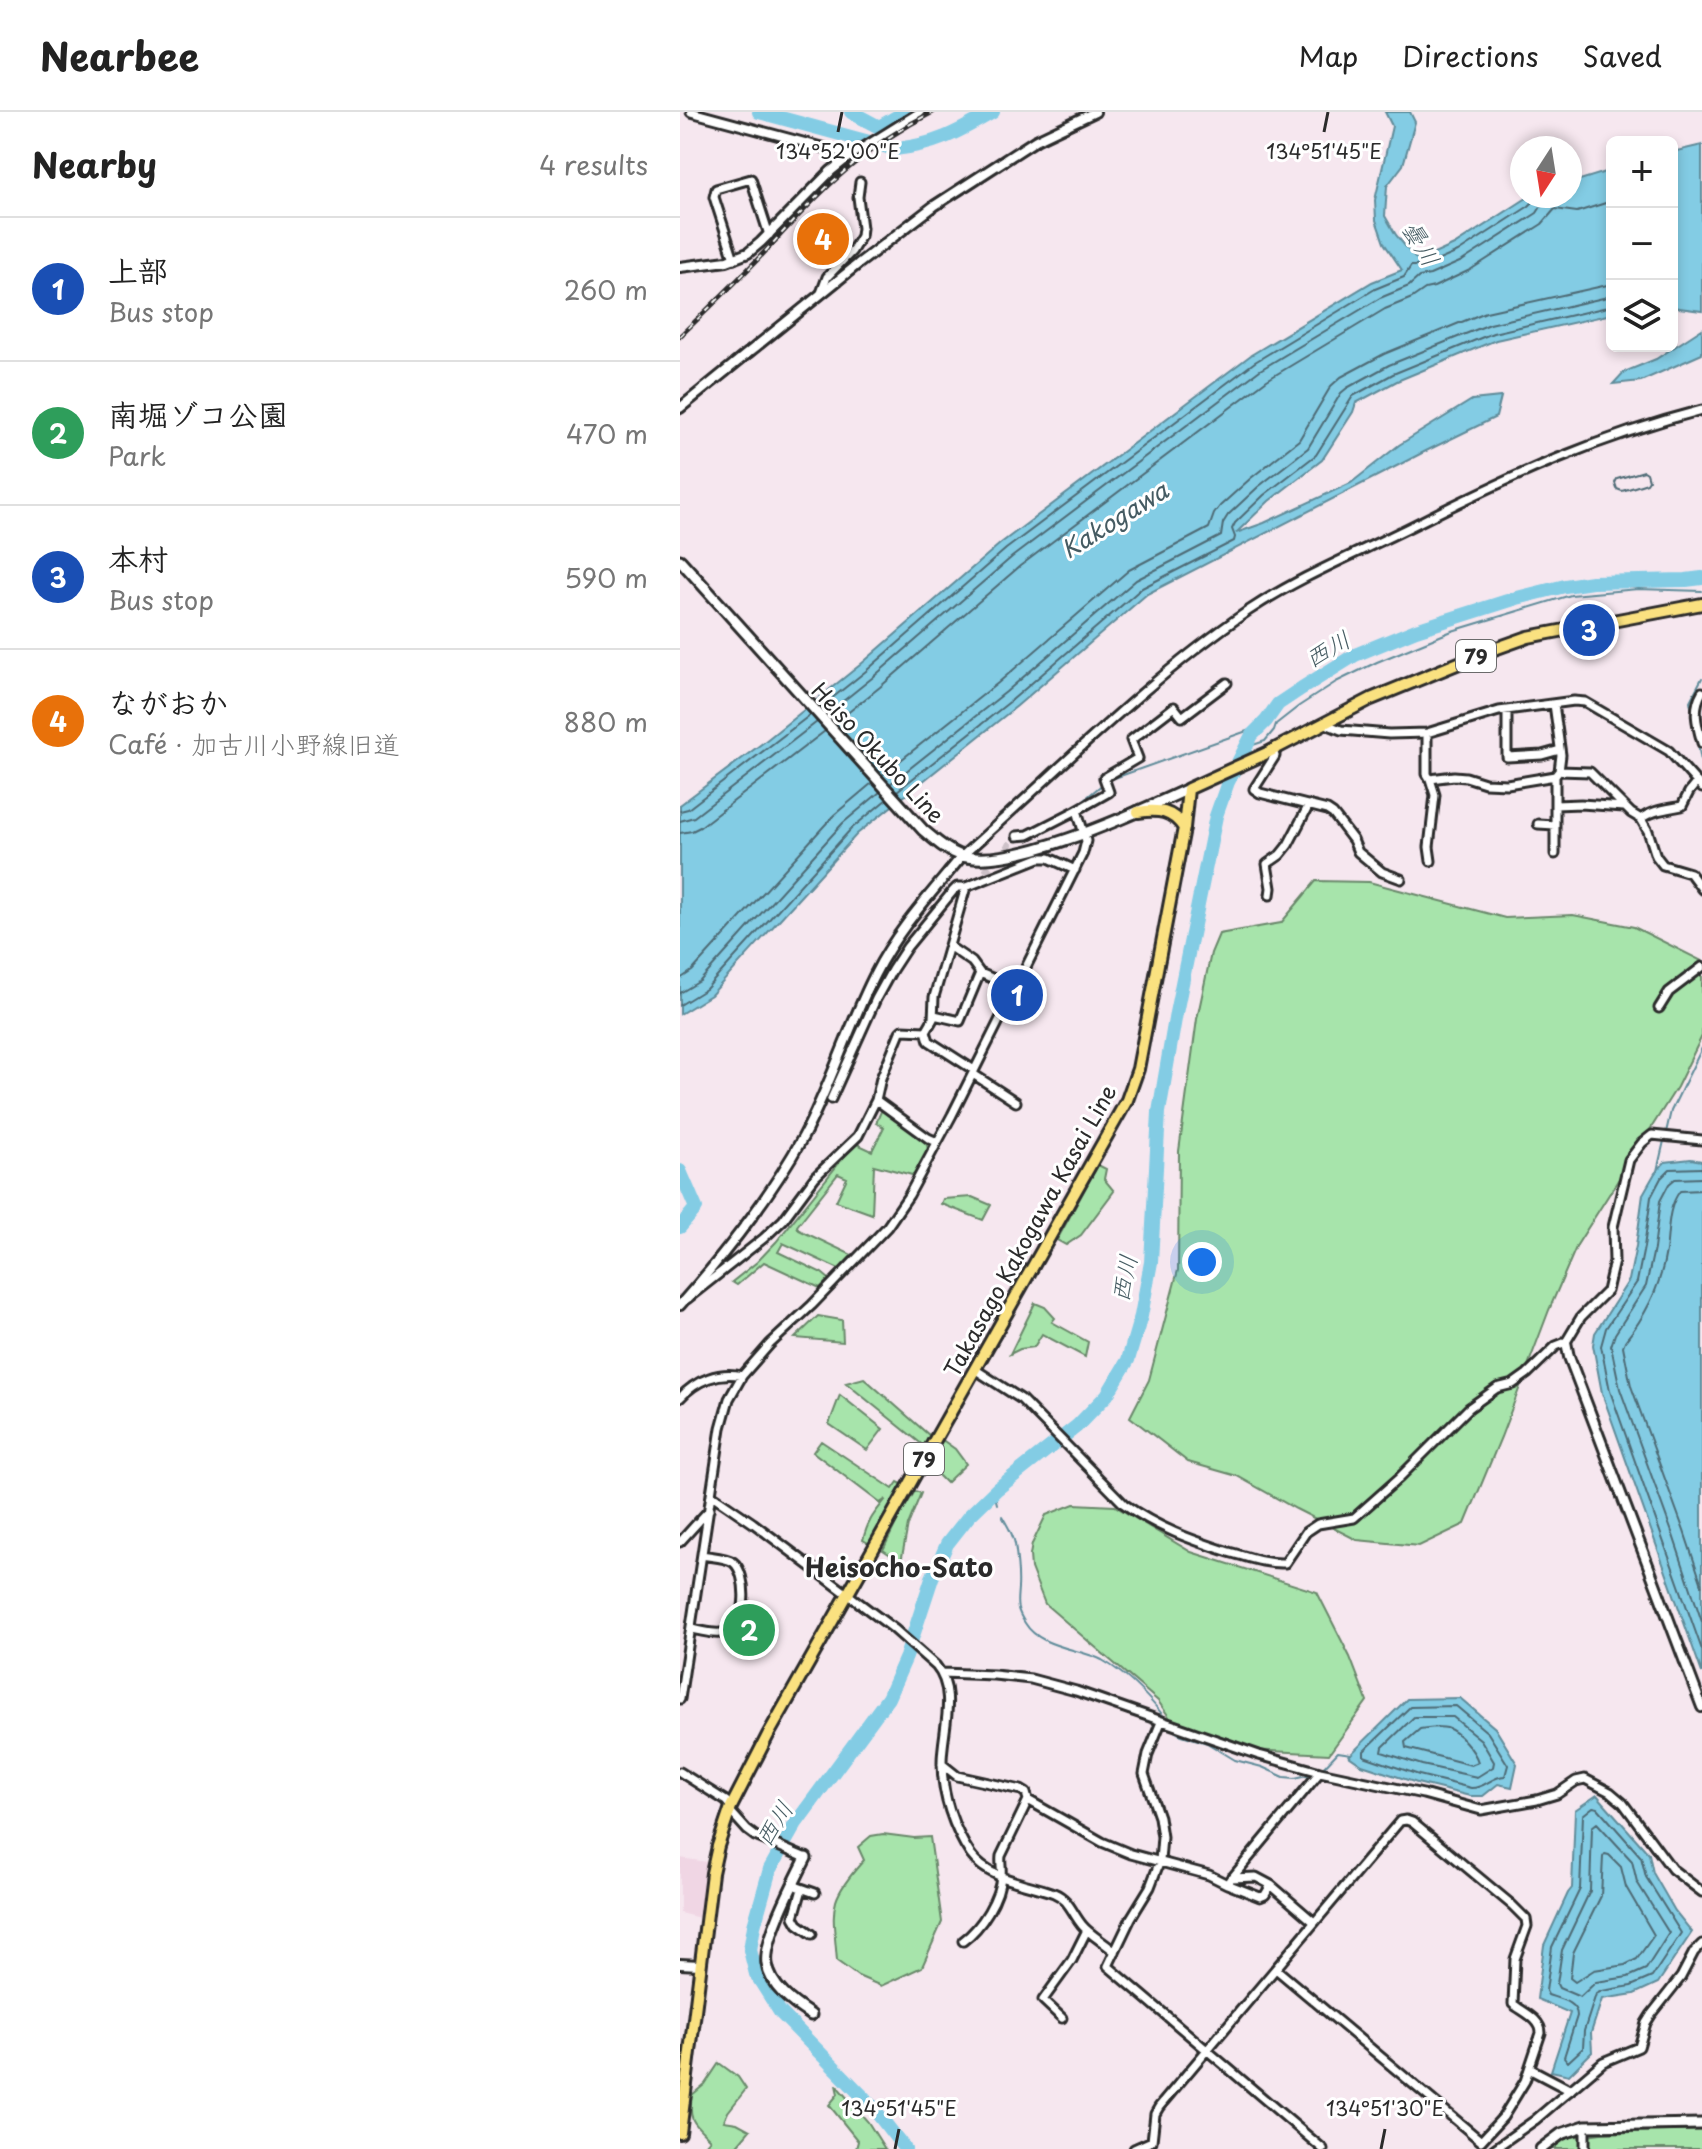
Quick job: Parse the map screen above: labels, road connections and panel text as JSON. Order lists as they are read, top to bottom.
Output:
{
  "streets": {
    "main road": ["79", "Heiso Okubo Line", "Takasago Kakogawa Kasai Line"]
  },
  "crossings": [
    ["79", "Takasago Kakogawa Kasai Line"]
  ],
  "districts": ["Heisocho-Sato"],
  "water": ["曇川", "Kakogawa", "西川"],
  "north": "bottom",
  "page": {
    "header": "Nearbee",
    "nav": ["Map", "Directions", "Saved"],
    "heading": ["Nearby", "4 results"],
    "map_buttons": ["+", "−"],
    "pins": [
      "4",
      "3",
      "1",
      "2"
    ],
    "list": [
      {
        "mark": "1",
        "name": "上部",
        "note": "Bus stop",
        "value": "260 m"
      },
      {
        "mark": "2",
        "name": "南堀ゾコ公園",
        "note": "Park",
        "value": "470 m"
      },
      {
        "mark": "3",
        "name": "本村",
        "note": "Bus stop",
        "value": "590 m"
      },
      {
        "mark": "4",
        "name": "ながおか",
        "note": "Café · 加古川小野線旧道",
        "value": "880 m"
      }
    ]
  },
  "coordinates": ["134°52'00\"E", "134°51'45\"E", "134°51'30\"E"]
}
